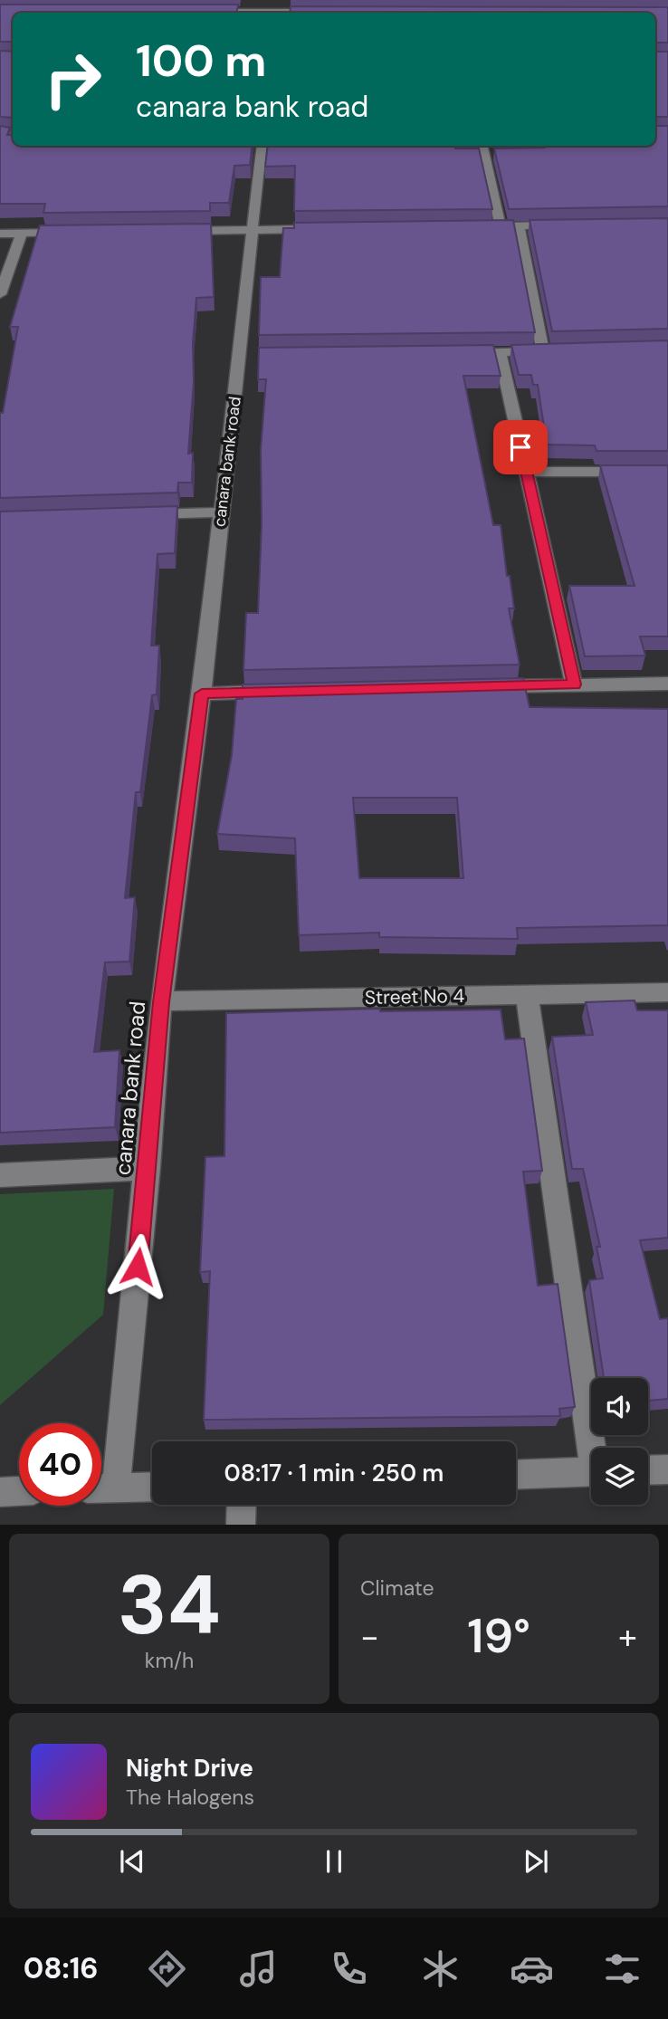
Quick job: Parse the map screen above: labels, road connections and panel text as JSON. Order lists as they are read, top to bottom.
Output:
{
  "streets": {
    "street": ["canara bank road", "Street No 4"]
  },
  "crossings": [
    ["canara bank road", "Street No 4"]
  ],
  "page": {
    "turn": ["100 m", "canara bank road"],
    "limit": "40",
    "trip": "08:17 · 1 min · 250 m",
    "tile": [
      ["34", "km/h"],
      "Climate"
    ],
    "heat": ["−", "19°", "+"],
    "song": ["Night Drive", "The Halogens"],
    "tabs": "08:16"
  }
}
